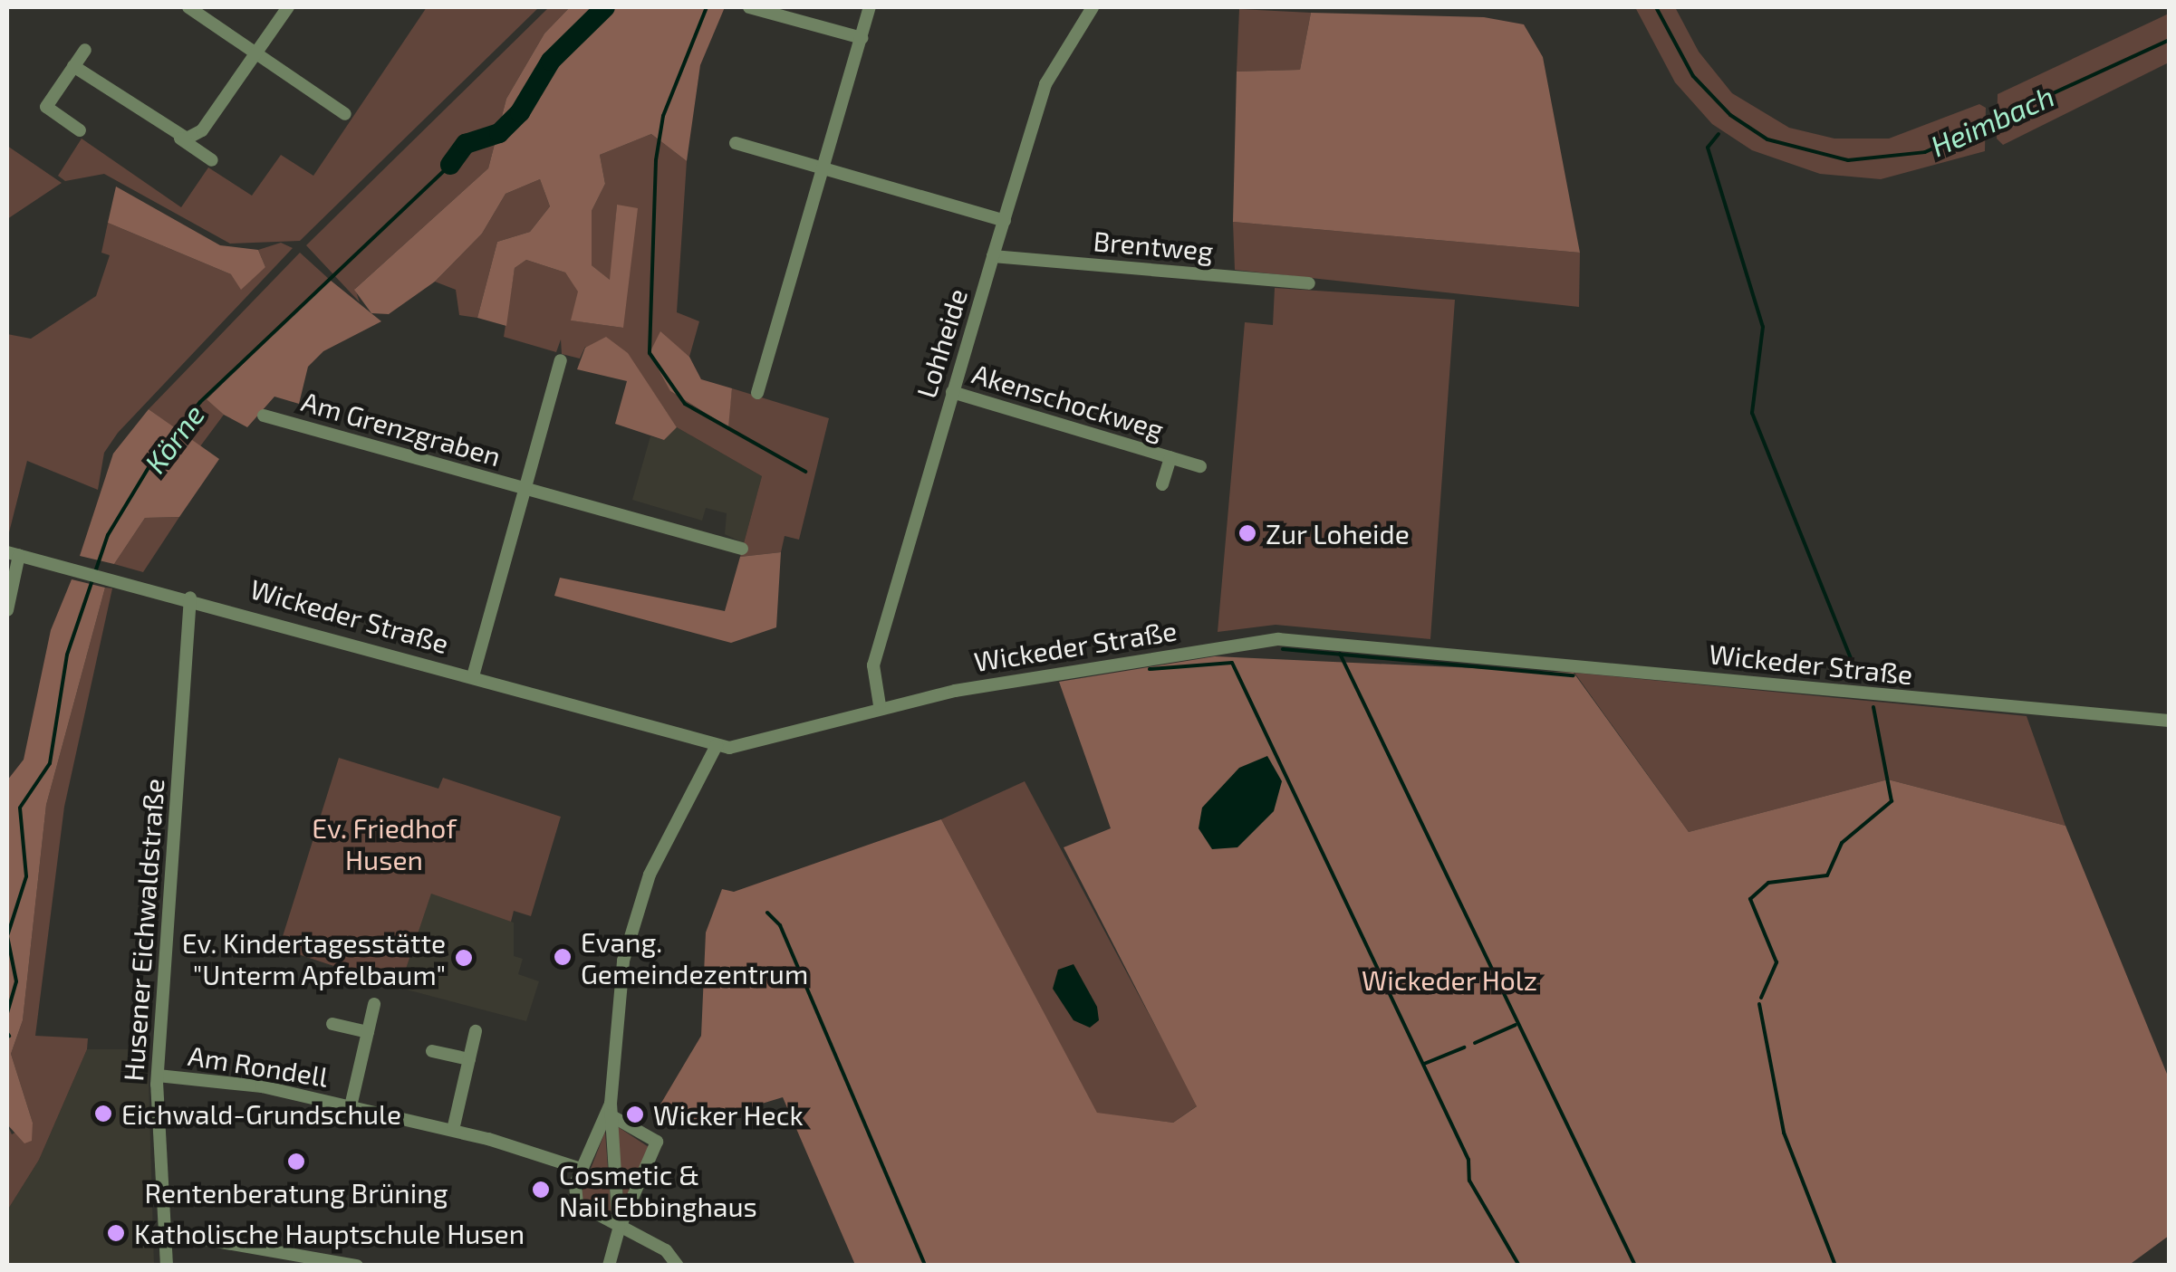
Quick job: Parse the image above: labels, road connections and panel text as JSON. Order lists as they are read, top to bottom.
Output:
{
  "streets": {
    "street": [
      "Brentweg",
      "Lohheide",
      "Akenschockweg",
      "Am Grenzgraben",
      "Wickeder Straße",
      "Husener Eichwaldstraße",
      "Am Rondell"
    ]
  },
  "crossings": [
    ["Brentweg", "Lohheide"],
    ["Lohheide", "Akenschockweg"],
    ["Lohheide", "Wickeder Straße"],
    ["Am Grenzgraben", "Wickeder Straße"],
    ["Wickeder Straße", "Husener Eichwaldstraße"],
    ["Husener Eichwaldstraße", "Am Rondell"]
  ],
  "water": ["Heimbach", "Körne"],
  "parks": ["Ev. Friedhof Husen", "Wickeder Holz"],
  "places": [
    "Zur Loheide",
    "Evang. Gemeindezentrum",
    "Ev. Kindertagesstätte \"Unterm Apfelbaum\"",
    "Eichwald-Grundschule",
    "Wicker Heck",
    "Rentenberatung Brüning",
    "Cosmetic & Nail Ebbinghaus",
    "Katholische Hauptschule Husen"
  ]
}
